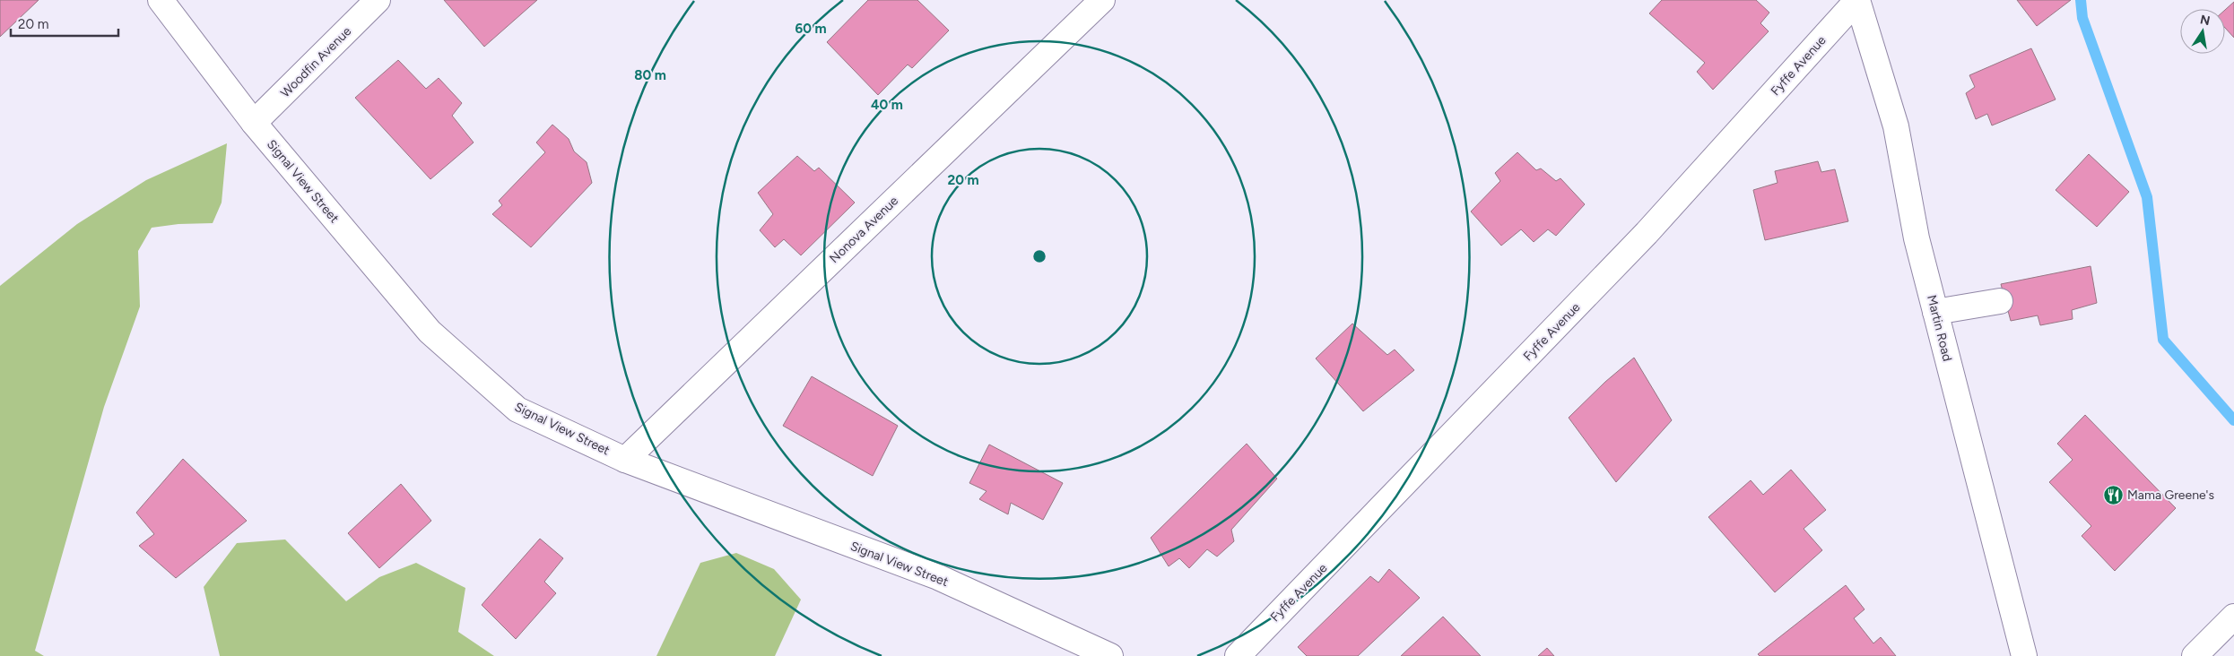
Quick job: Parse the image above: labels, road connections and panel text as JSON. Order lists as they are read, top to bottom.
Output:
{
  "streets": {
    "street": [
      "Woodfin Avenue",
      "Fyffe Avenue",
      "Signal View Street",
      "Nonova Avenue",
      "Martin Road"
    ]
  },
  "crossings": [
    ["Woodfin Avenue", "Signal View Street"],
    ["Fyffe Avenue", "Martin Road"],
    ["Signal View Street", "Nonova Avenue"]
  ],
  "places": {
    "restaurant": ["Mama Greene's"]
  },
  "scale_bar": "20 m",
  "north": "top",
  "rings": [
    "60 m",
    "80 m",
    "40 m",
    "20 m"
  ]
}
